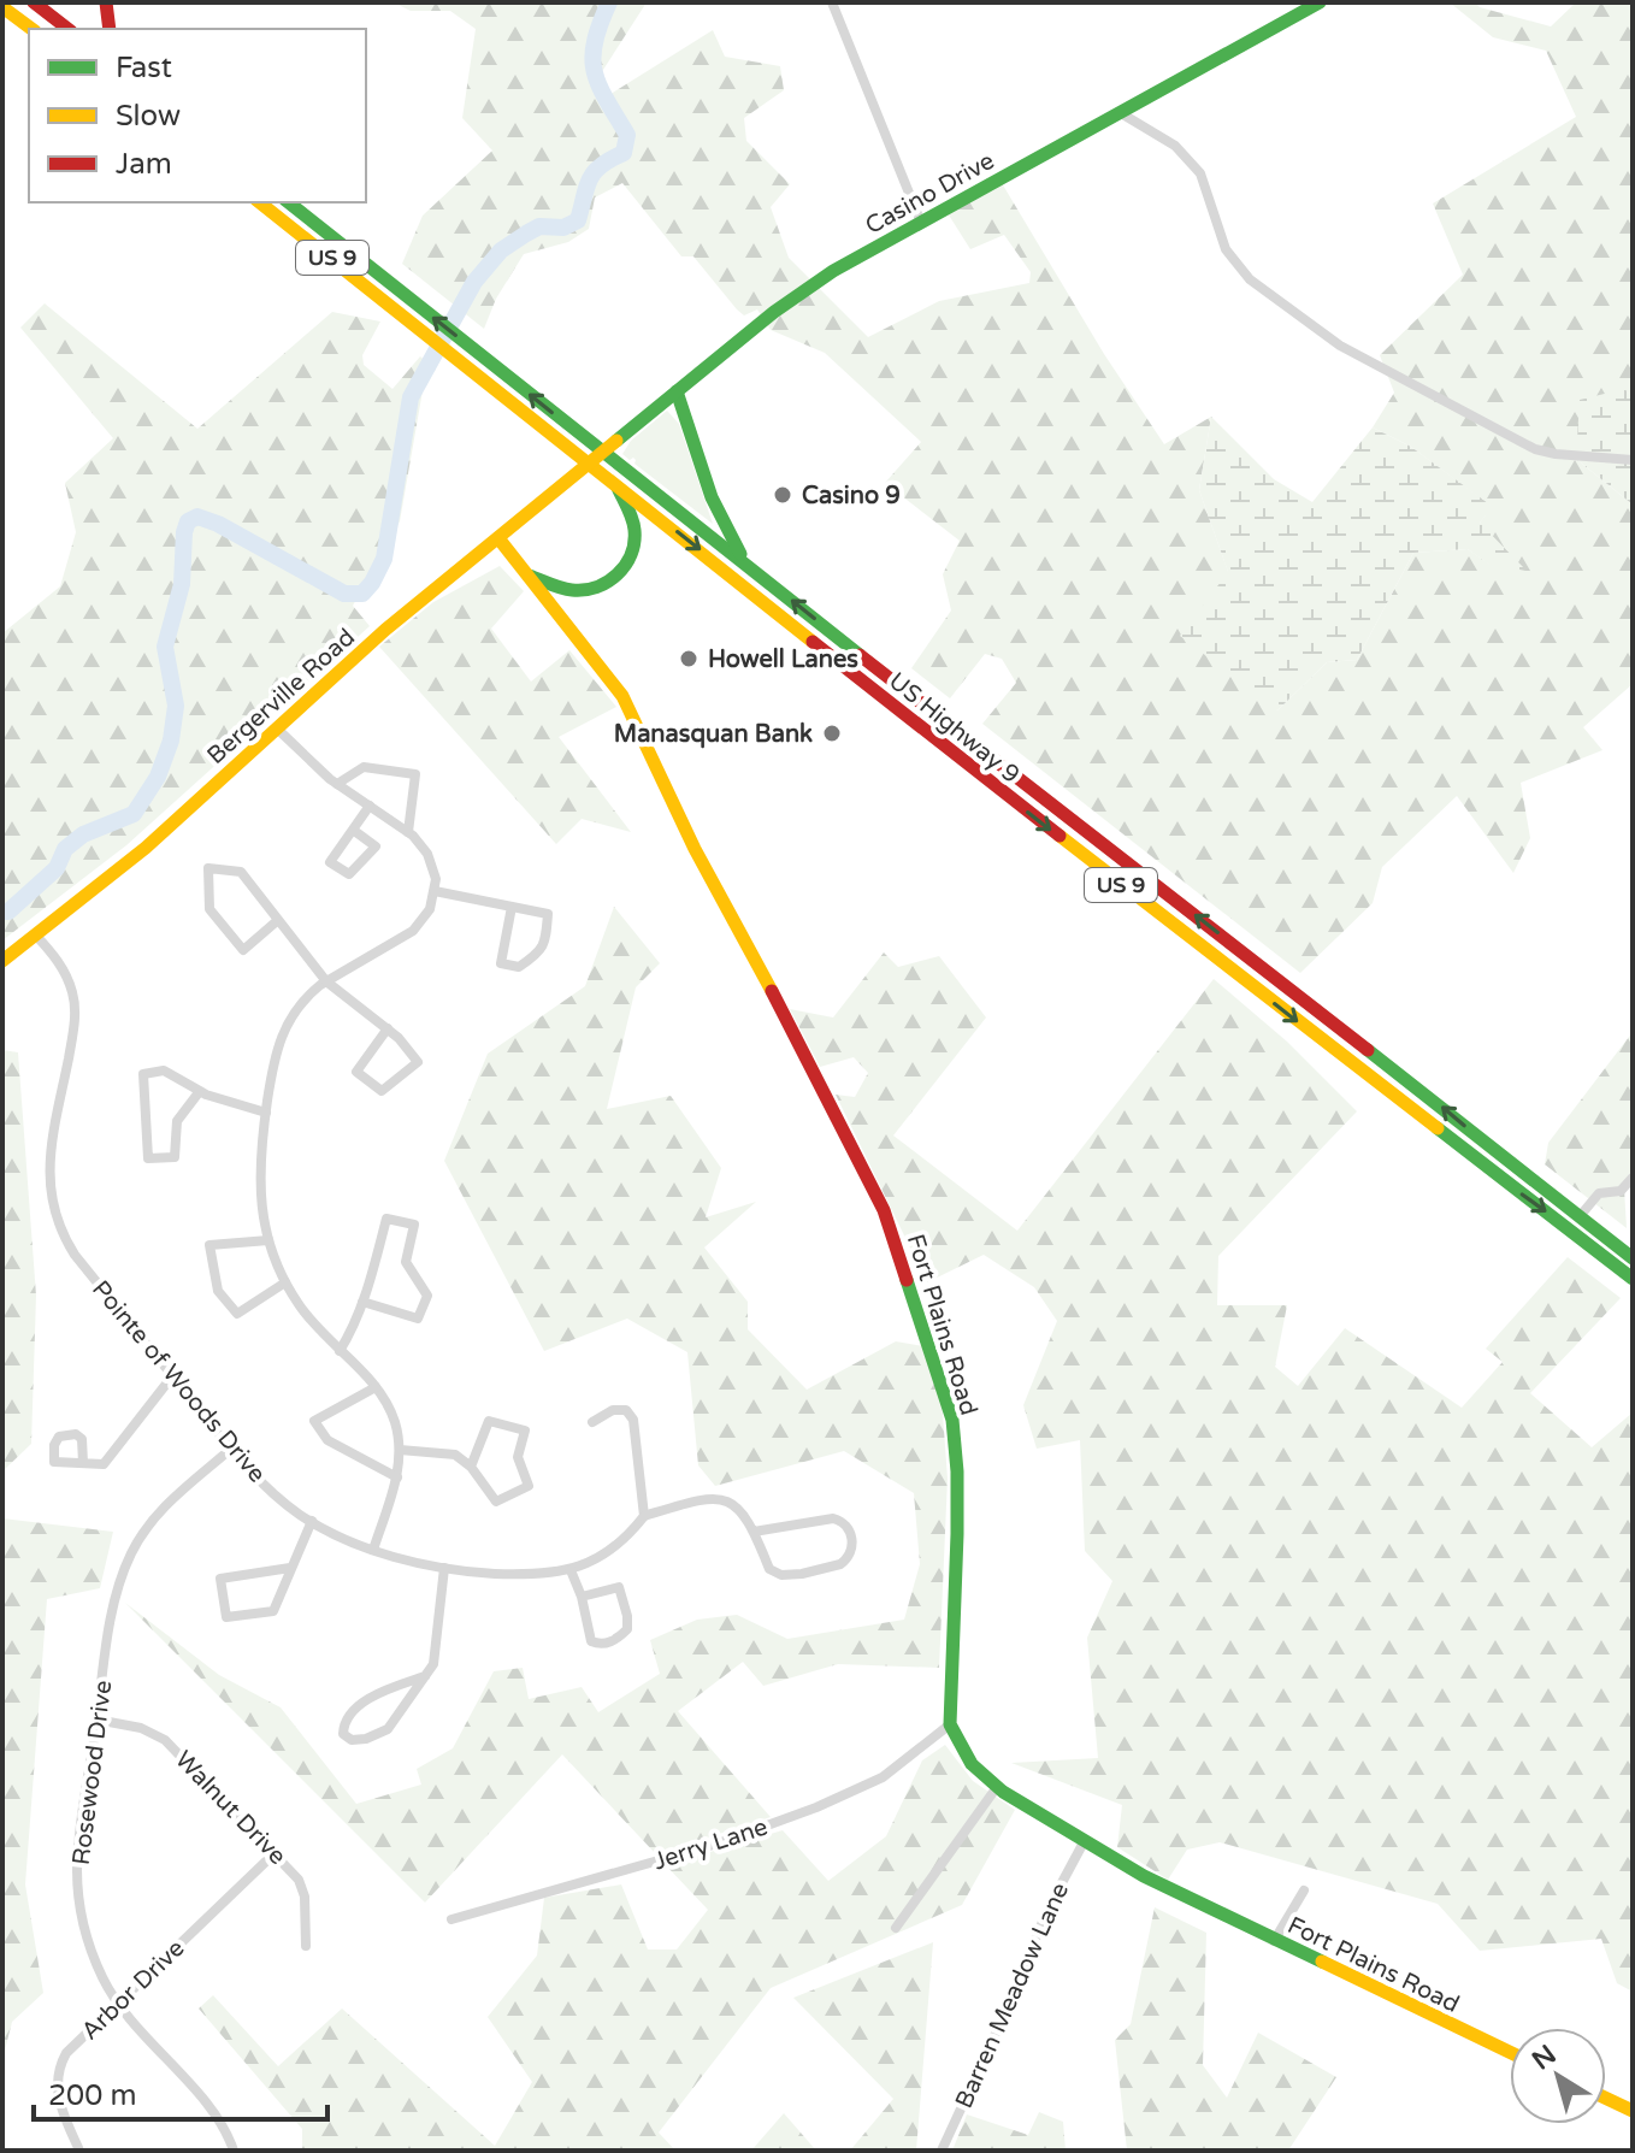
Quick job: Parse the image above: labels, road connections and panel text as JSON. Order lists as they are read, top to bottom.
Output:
{
  "streets": {
    "main road": [
      "Casino Drive",
      "US 9",
      "Bergerville Road",
      "US Highway 9",
      "Fort Plains Road"
    ],
    "street": [
      "Pointe of Woods Drive",
      "Rosewood Drive",
      "Walnut Drive",
      "Jerry Lane",
      "Arbor Drive",
      "Barren Meadow Lane"
    ]
  },
  "crossings": [
    ["Casino Drive", "Bergerville Road"],
    ["Casino Drive", "US Highway 9"],
    ["Casino Drive", "Fort Plains Road"],
    ["Bergerville Road", "US Highway 9"],
    ["Bergerville Road", "Fort Plains Road"],
    ["Bergerville Road", "Pointe of Woods Drive"],
    ["US Highway 9", "Fort Plains Road"],
    ["Fort Plains Road", "Jerry Lane"],
    ["Fort Plains Road", "Barren Meadow Lane"],
    ["Pointe of Woods Drive", "Rosewood Drive"],
    ["Rosewood Drive", "Walnut Drive"],
    ["Rosewood Drive", "Arbor Drive"],
    ["Walnut Drive", "Arbor Drive"]
  ],
  "places": ["Casino 9", "Howell Lanes", "Manasquan Bank"],
  "legend": ["Fast", "Slow", "Jam"],
  "scale_bar": "200 m",
  "north": "top left"
}
